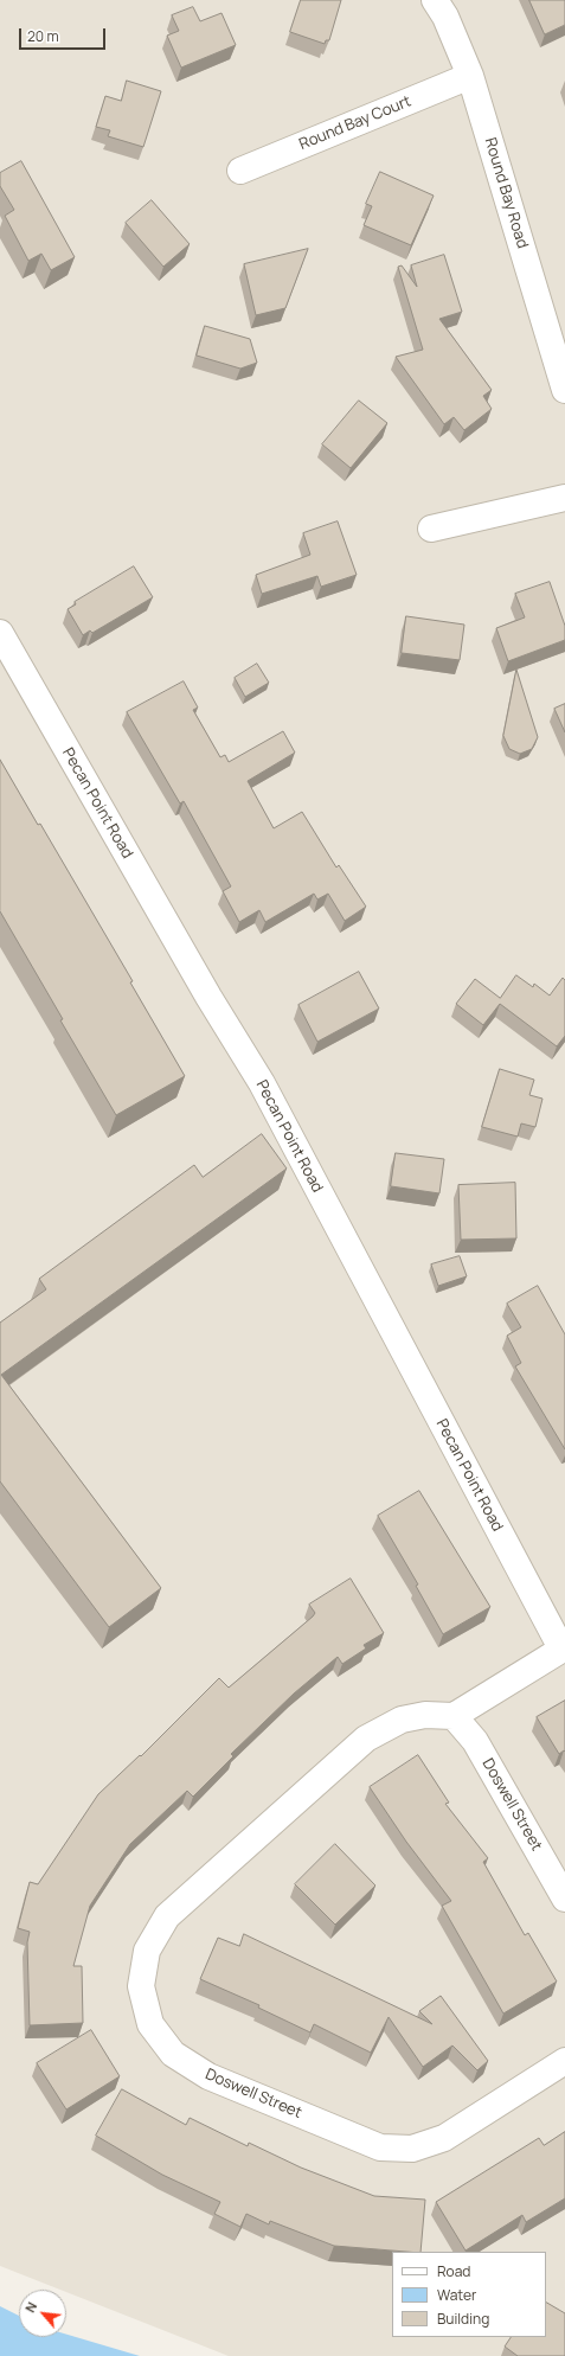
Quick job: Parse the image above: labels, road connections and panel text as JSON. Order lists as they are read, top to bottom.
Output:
{
  "streets": {
    "street": [
      "Round Bay Court",
      "Round Bay Road",
      "Pecan Point Road",
      "Doswell Street"
    ]
  },
  "crossings": [
    ["Round Bay Court", "Round Bay Road"]
  ],
  "legend": ["Road", "Water", "Building"],
  "scale_bar": "20 m",
  "north": "top left"
}
